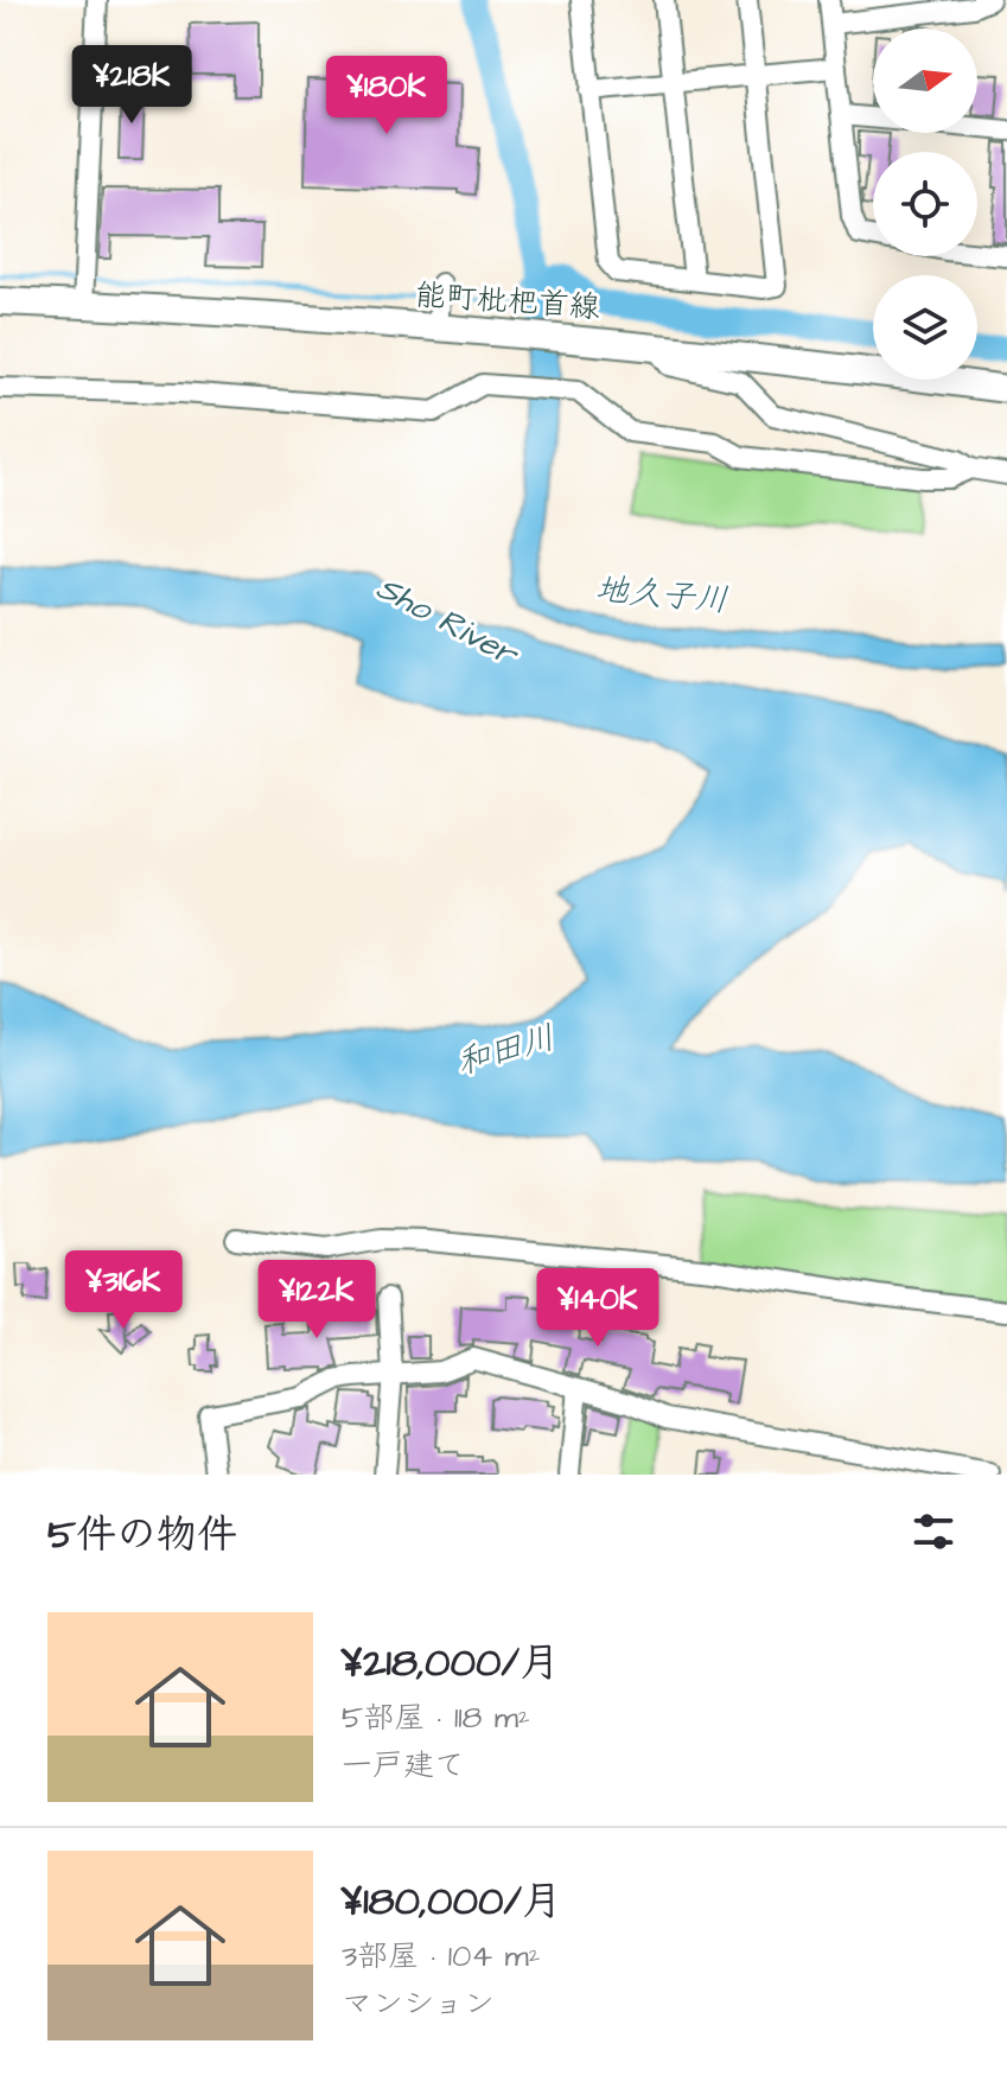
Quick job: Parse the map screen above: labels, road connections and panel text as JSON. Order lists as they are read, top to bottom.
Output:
{
  "streets": {
    "main road": ["能町枇杷首線"]
  },
  "water": ["地久子川", "Sho River", "和田川"],
  "north": "right",
  "page": {
    "price": [
      "¥218K",
      "¥180K",
      "¥316K",
      "¥122K",
      "¥140K"
    ],
    "heading": "5件の物件",
    "list": [
      {
        "name": "¥218,000/月",
        "note": "5部屋 · 118 m² · 一戸建て"
      },
      {
        "name": "¥180,000/月",
        "note": "3部屋 · 104 m² · マンション"
      }
    ]
  }
}
